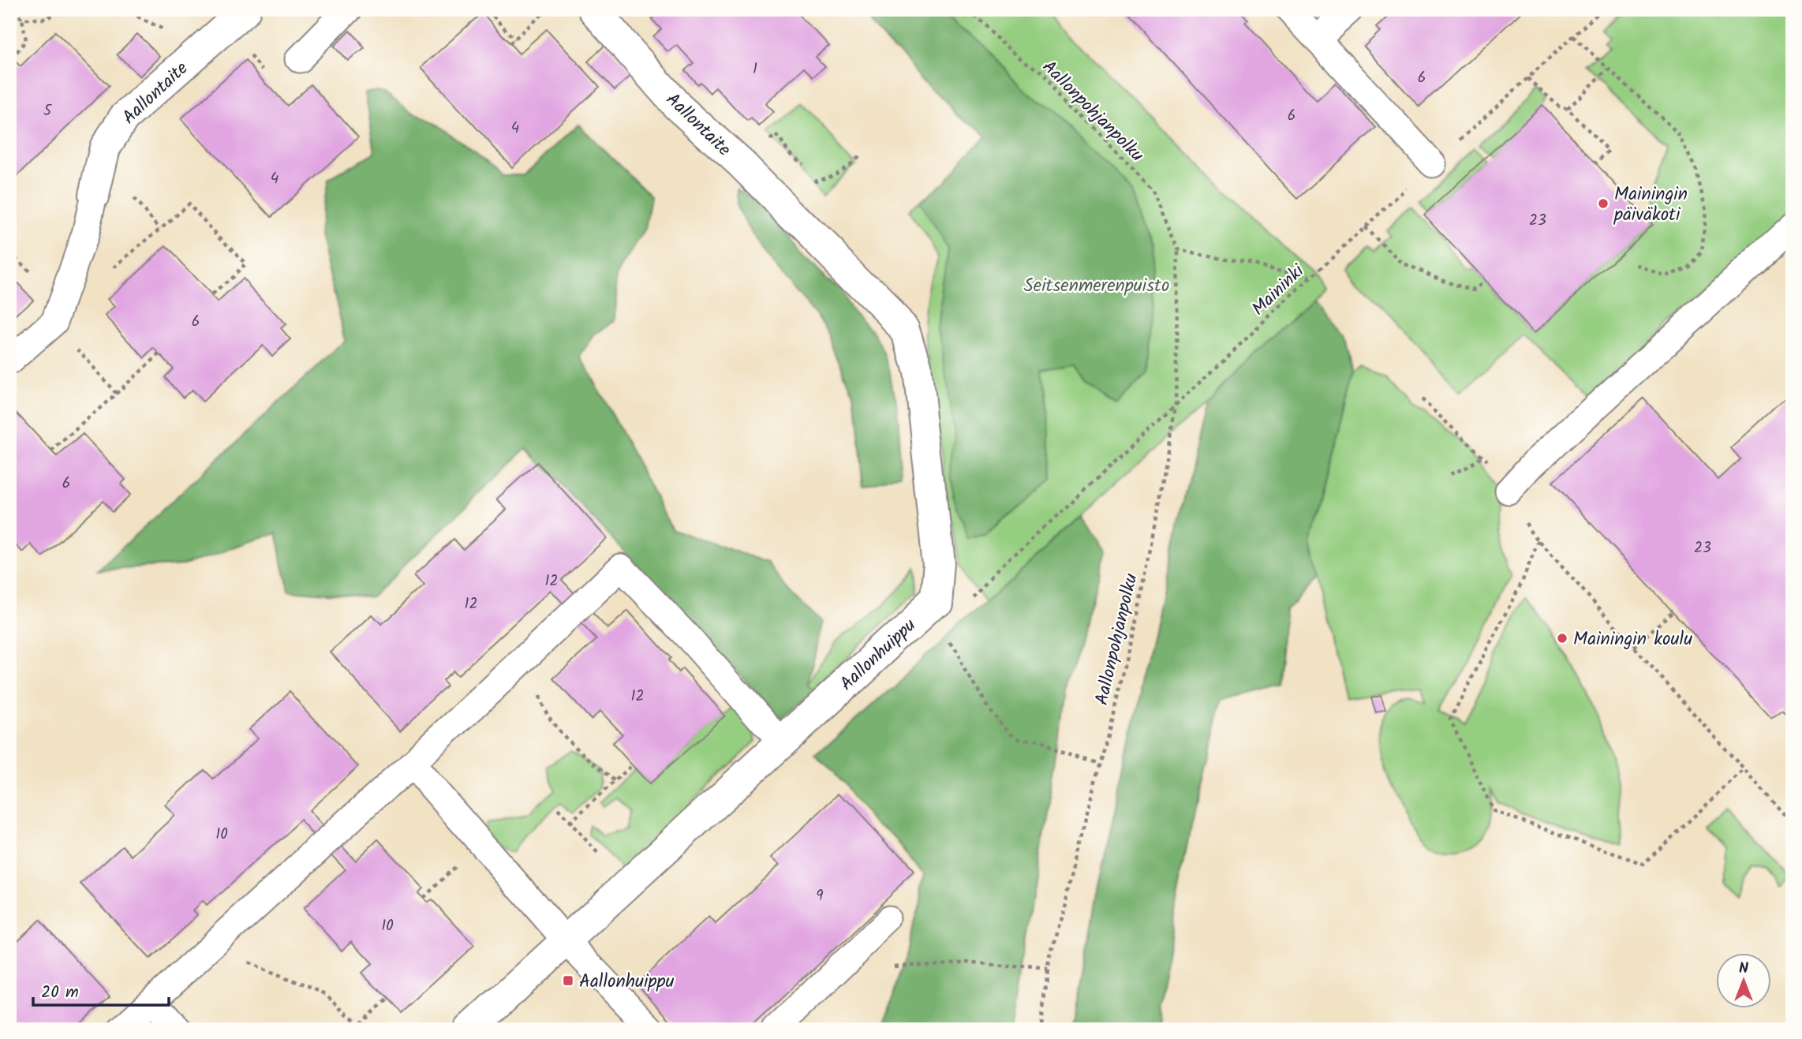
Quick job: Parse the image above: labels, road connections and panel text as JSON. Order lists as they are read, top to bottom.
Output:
{
  "streets": {
    "street": ["Aallontaite", "Aallonhuippu"],
    "path": ["Aallonpohjanpolku", "Maininki"]
  },
  "crossings": [
    ["Aallontaite", "Aallonhuippu"],
    ["Aallonpohjanpolku", "Maininki"]
  ],
  "parks": ["Seitsenmerenpuisto"],
  "places": {
    "other": ["Mainingin päiväkoti", "Mainingin koulu"],
    "transit": ["Aallonhuippu"]
  },
  "house_numbers": [
    "1",
    "6",
    "5",
    "6",
    "4",
    "4",
    "23",
    "6",
    "6",
    "23",
    "12",
    "12",
    "12",
    "10",
    "9",
    "10"
  ],
  "scale_bar": "20 m",
  "north": "top"
}
